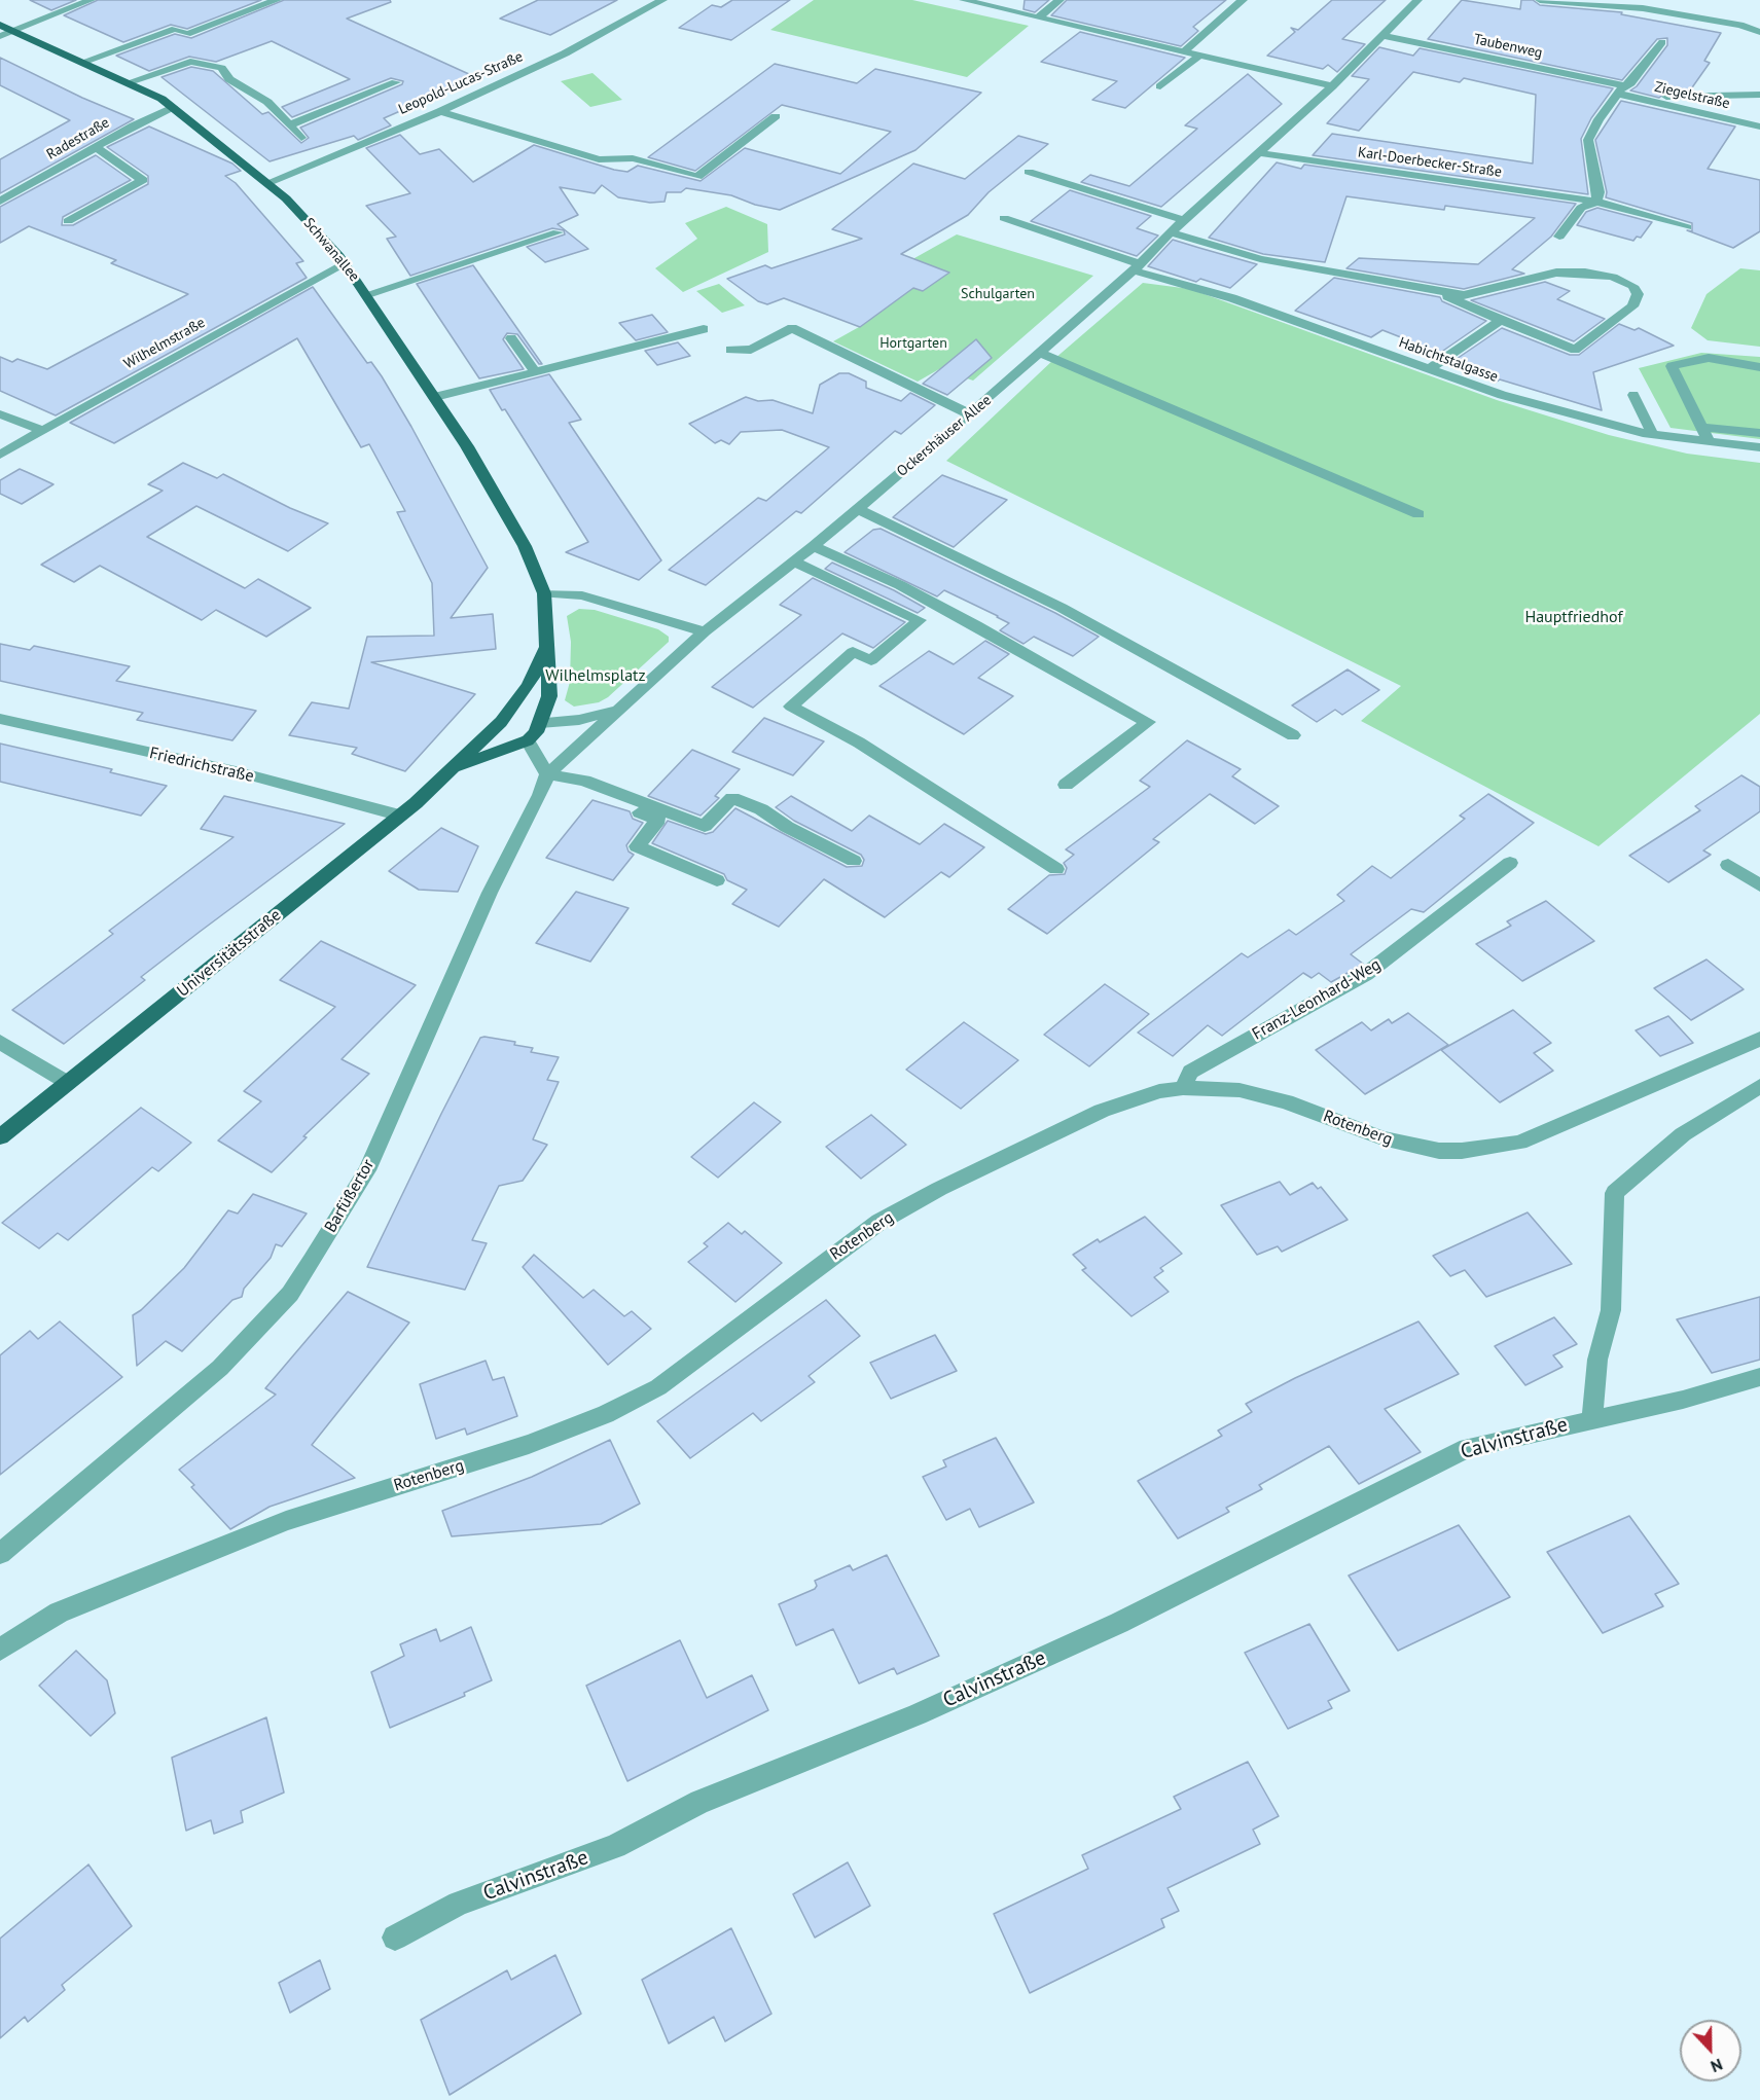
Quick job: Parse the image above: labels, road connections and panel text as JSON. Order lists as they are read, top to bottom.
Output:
{
  "streets": {
    "main road": ["Schwanallee", "Universitätsstraße"],
    "street": [
      "Taubenweg",
      "Leopold-Lucas-Straße",
      "Ziegelstraße",
      "Radestraße",
      "Karl-Doerbecker-Straße",
      "Wilhelmstraße",
      "Habichtstalgasse",
      "Ockershäuser Allee",
      "Friedrichstraße",
      "Franz-Leonhard-Weg",
      "Rotenberg",
      "Barfüßertor",
      "Calvinstraße"
    ]
  },
  "crossings": [
    ["Taubenweg", "Ziegelstraße"],
    ["Taubenweg", "Ockershäuser Allee"],
    ["Leopold-Lucas-Straße", "Schwanallee"],
    ["Ziegelstraße", "Karl-Doerbecker-Straße"],
    ["Radestraße", "Schwanallee"],
    ["Karl-Doerbecker-Straße", "Ockershäuser Allee"],
    ["Schwanallee", "Wilhelmstraße"],
    ["Habichtstalgasse", "Ockershäuser Allee"],
    ["Ockershäuser Allee", "Barfüßertor"],
    ["Friedrichstraße", "Universitätsstraße"],
    ["Franz-Leonhard-Weg", "Rotenberg"]
  ],
  "parks": [
    "Schulgarten",
    "Hortgarten",
    "Hauptfriedhof",
    "Wilhelmsplatz"
  ],
  "north": "bottom"
}
